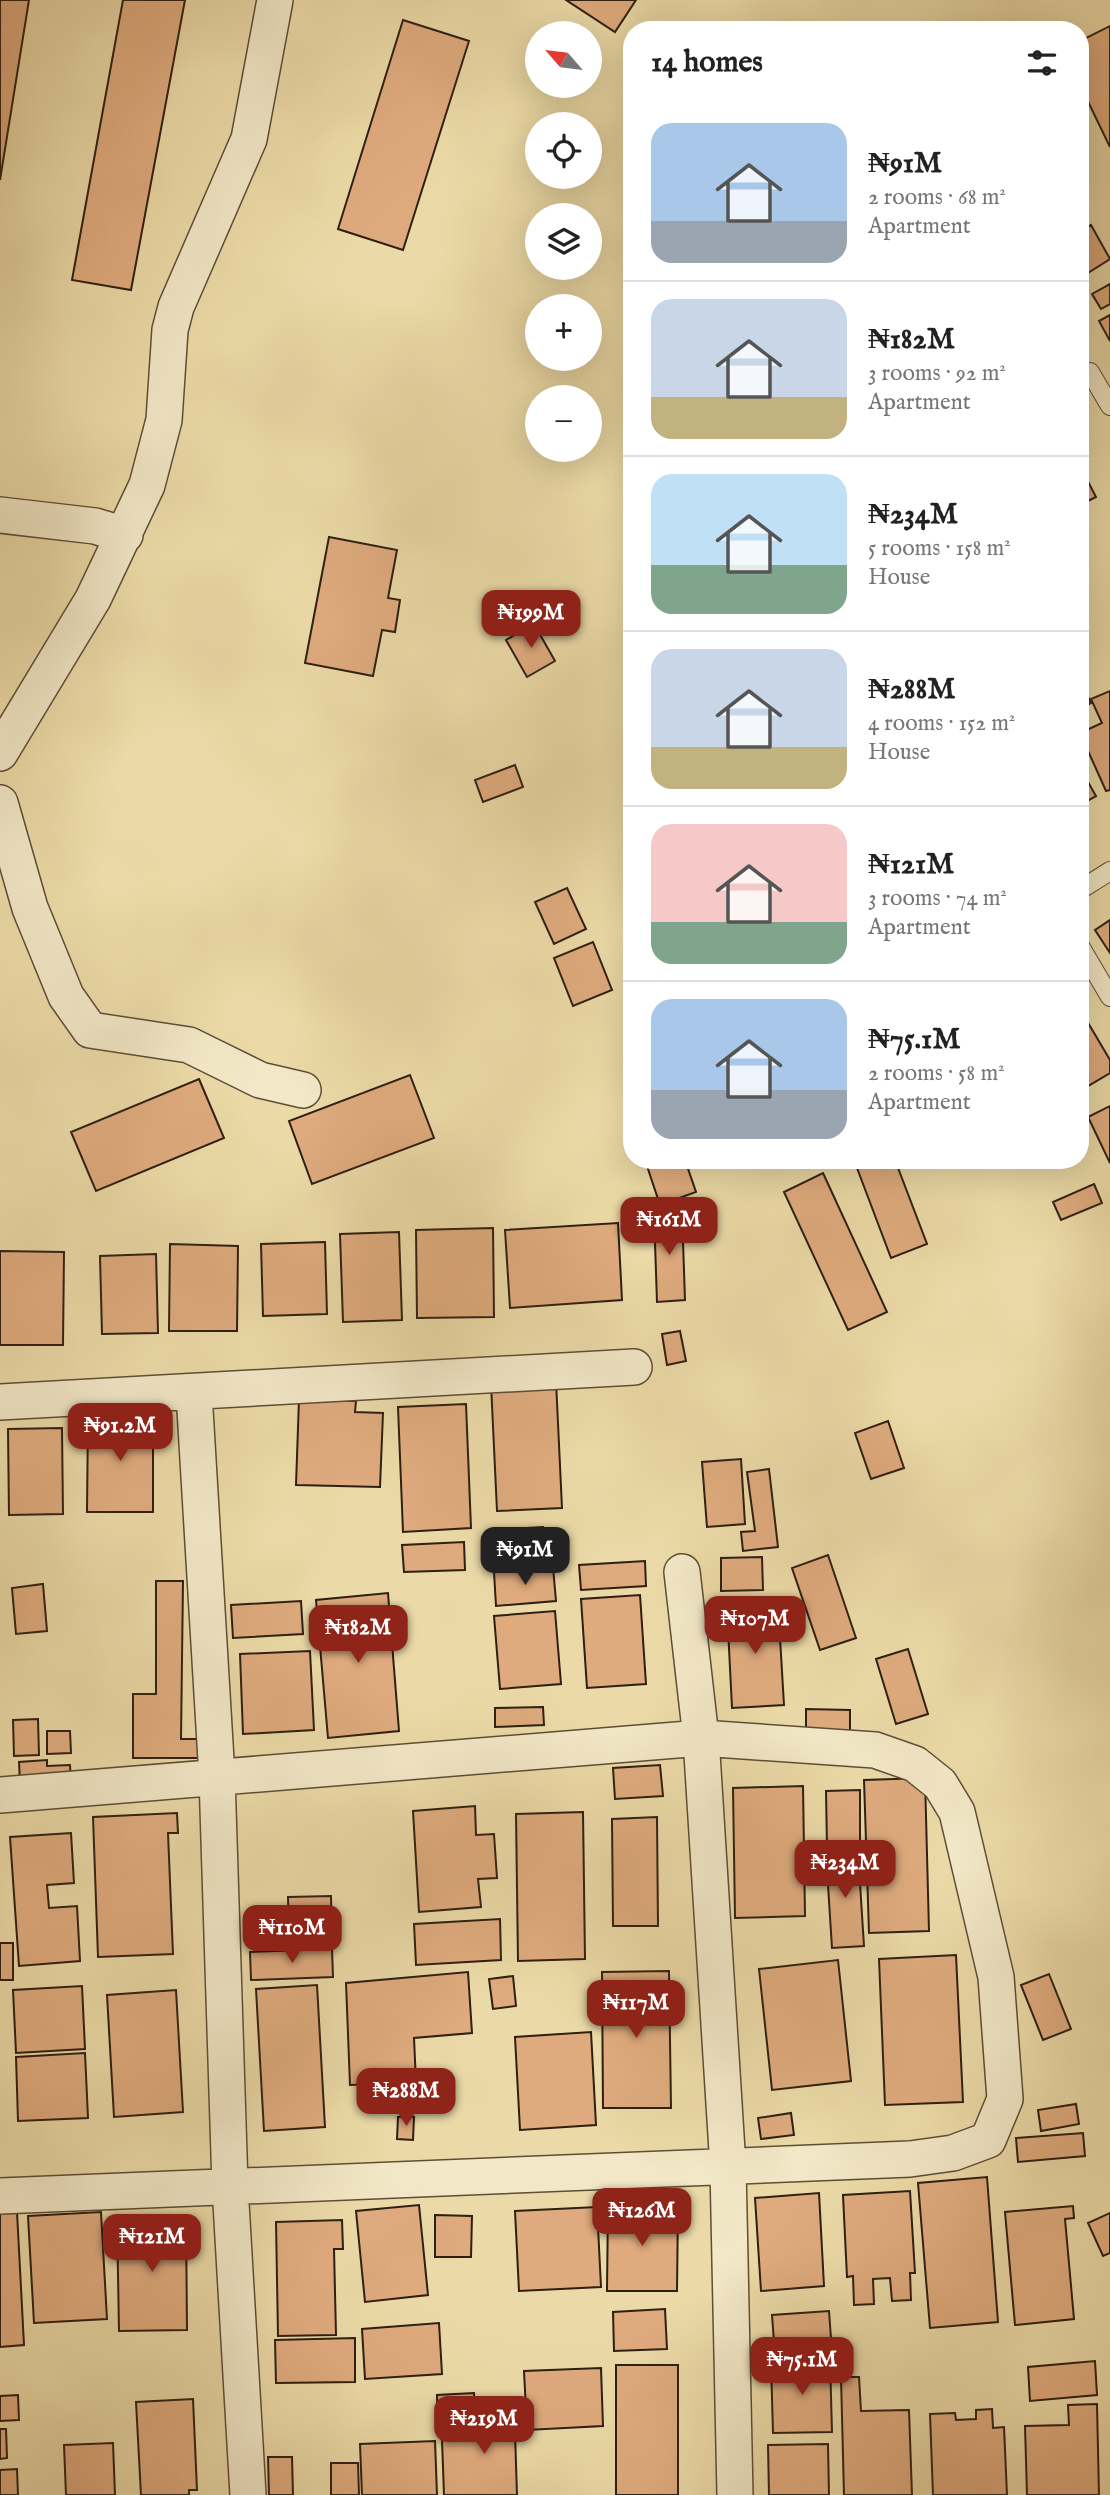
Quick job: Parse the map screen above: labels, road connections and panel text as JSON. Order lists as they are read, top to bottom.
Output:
{
  "north": "top left",
  "page": {
    "map_buttons": ["+", "−"],
    "heading": "14 homes",
    "list": [
      {
        "name": "₦91M",
        "note": "2 rooms · 68 m² · Apartment"
      },
      {
        "name": "₦182M",
        "note": "3 rooms · 92 m² · Apartment"
      },
      {
        "name": "₦234M",
        "note": "5 rooms · 158 m² · House"
      },
      {
        "name": "₦288M",
        "note": "4 rooms · 152 m² · House"
      },
      {
        "name": "₦121M",
        "note": "3 rooms · 74 m² · Apartment"
      },
      {
        "name": "₦75.1M",
        "note": "2 rooms · 58 m² · Apartment"
      }
    ],
    "price": [
      "₦199M",
      "₦161M",
      "₦91.2M",
      "₦91M",
      "₦107M",
      "₦182M",
      "₦234M",
      "₦110M",
      "₦117M",
      "₦288M",
      "₦126M",
      "₦121M",
      "₦75.1M",
      "₦219M"
    ]
  }
}
